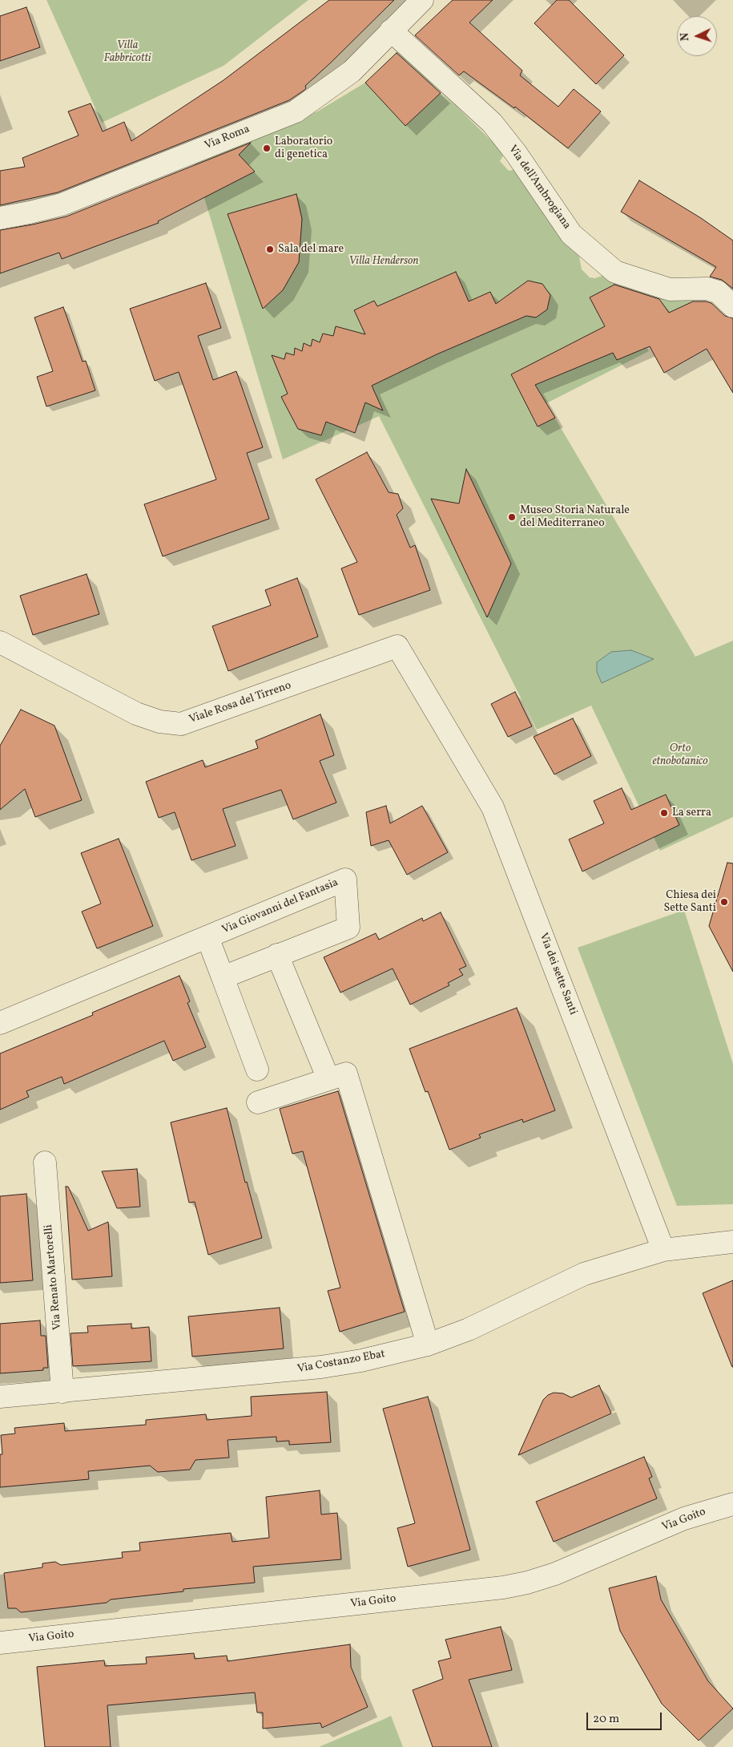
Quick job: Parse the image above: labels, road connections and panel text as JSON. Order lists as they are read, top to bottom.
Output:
{
  "streets": {
    "street": [
      "Via Roma",
      "Via dell'Ambrogiana",
      "Viale Rosa del Tirreno",
      "Via Giovanni del Fantasia",
      "Via dei sette Santi",
      "Via Renato Martorelli",
      "Via Costanzo Ebat",
      "Via Goito"
    ]
  },
  "crossings": [
    ["Via Roma", "Via dell'Ambrogiana"],
    ["Viale Rosa del Tirreno", "Via dei sette Santi"],
    ["Via dei sette Santi", "Via Costanzo Ebat"],
    ["Via Renato Martorelli", "Via Costanzo Ebat"]
  ],
  "parks": ["Villa Fabbricotti", "Villa Henderson", "Orto etnobotanico"],
  "places": [
    "Laboratorio di genetica",
    "Sala del mare",
    "Museo Storia Naturale del Mediterraneo",
    "La serra",
    "Chiesa dei Sette Santi"
  ],
  "scale_bar": "20 m",
  "north": "left"
}
